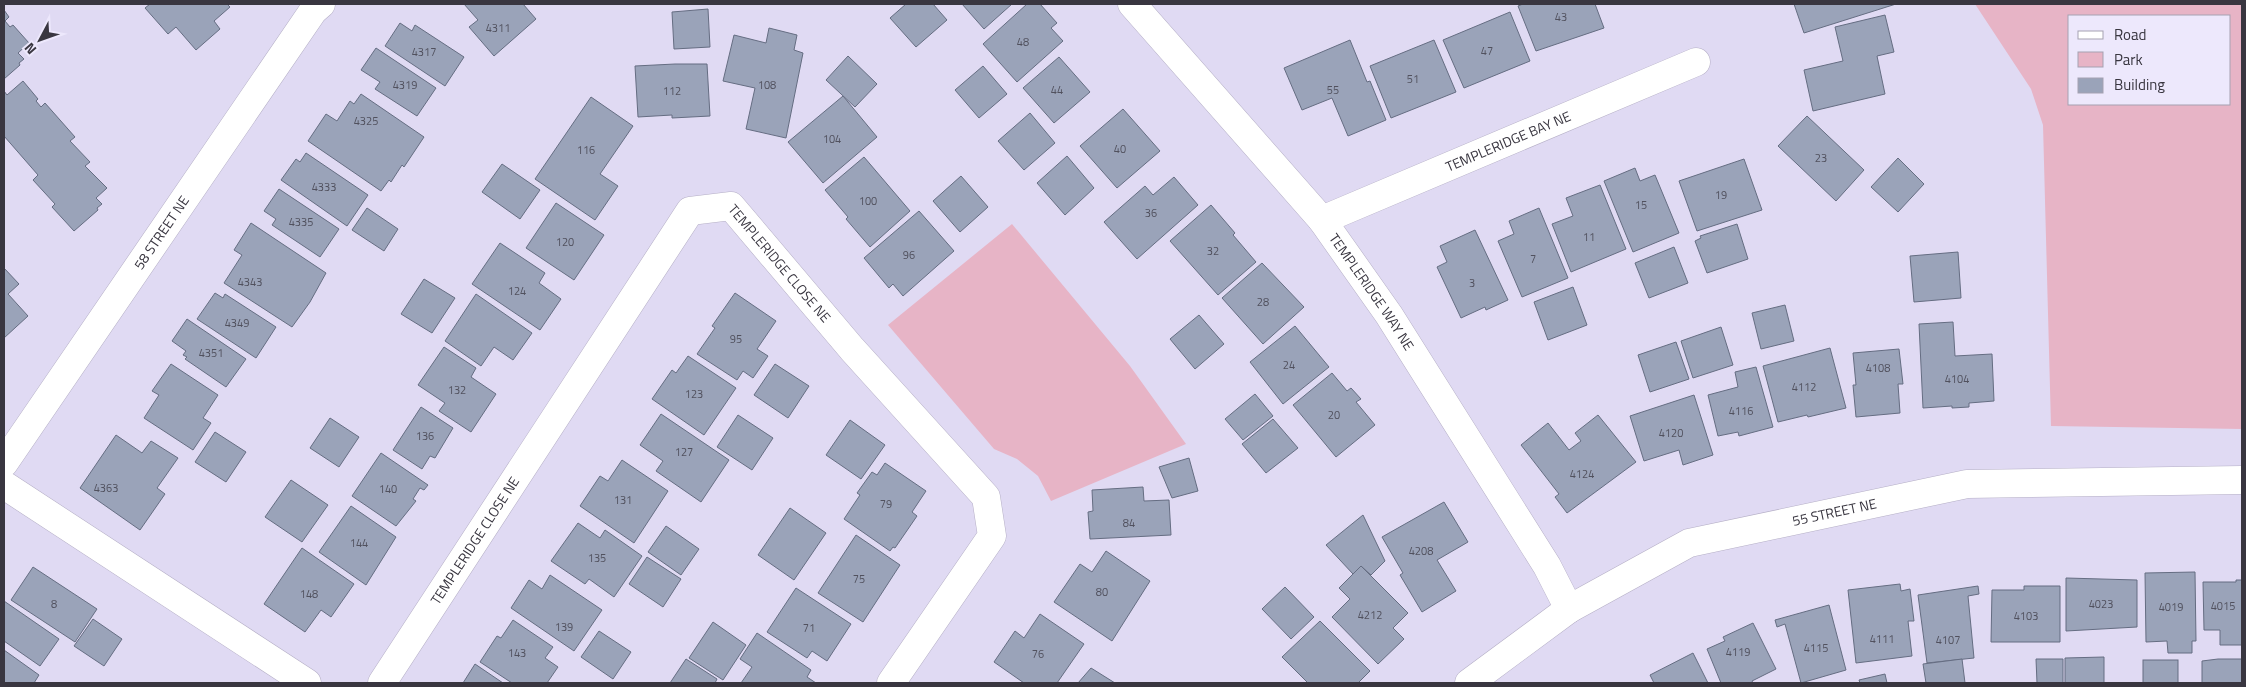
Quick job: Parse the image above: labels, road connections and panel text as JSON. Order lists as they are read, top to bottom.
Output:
{
  "streets": {
    "street": [
      "TEMPLERIDGE BAY NE",
      "58 STREET NE",
      "TEMPLERIDGE CLOSE NE",
      "TEMPLERIDGE WAY NE",
      "55 STREET NE"
    ]
  },
  "crossings": [
    ["TEMPLERIDGE BAY NE", "TEMPLERIDGE WAY NE"],
    ["TEMPLERIDGE WAY NE", "55 STREET NE"]
  ],
  "house_numbers": [
    "43",
    "4311",
    "48",
    "47",
    "4317",
    "51",
    "4319",
    "108",
    "44",
    "55",
    "112",
    "4325",
    "104",
    "40",
    "116",
    "23",
    "4333",
    "19",
    "100",
    "15",
    "36",
    "4335",
    "11",
    "120",
    "32",
    "96",
    "7",
    "4343",
    "3",
    "124",
    "28",
    "4349",
    "95",
    "4351",
    "24",
    "4108",
    "4104",
    "4112",
    "132",
    "123",
    "4116",
    "20",
    "4120",
    "136",
    "127",
    "4124",
    "4363",
    "140",
    "131",
    "79",
    "84",
    "144",
    "4208",
    "135",
    "75",
    "80",
    "148",
    "8",
    "4023",
    "4015",
    "4019",
    "4212",
    "4103",
    "139",
    "71",
    "4111",
    "4107",
    "4115",
    "4119",
    "143",
    "76"
  ],
  "legend": ["Road", "Park", "Building"],
  "north": "bottom left"
}
